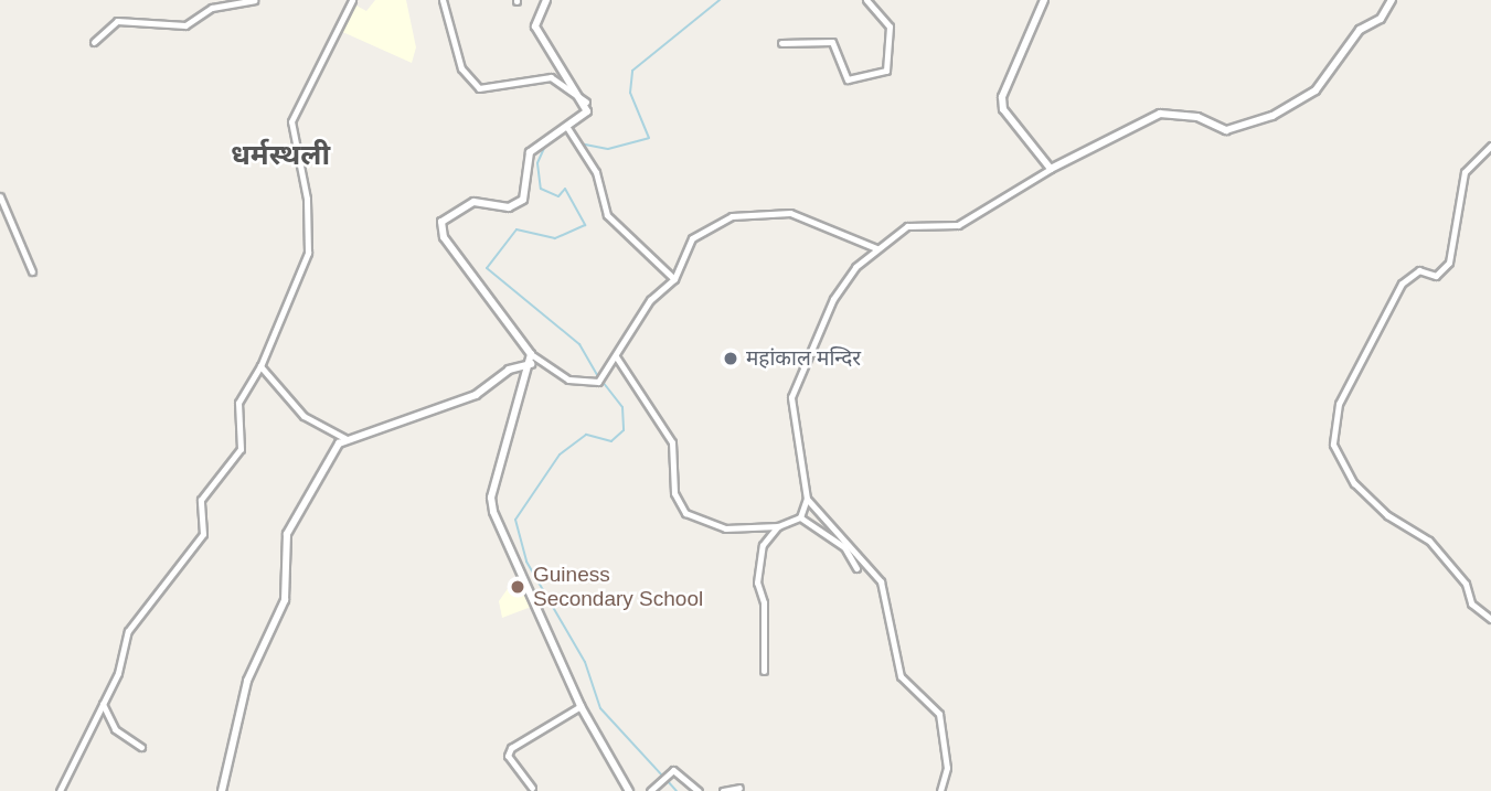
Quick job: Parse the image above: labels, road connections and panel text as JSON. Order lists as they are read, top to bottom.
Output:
{
  "districts": ["धर्मस्थली"],
  "places": ["महांकाल मन्दिर", "Guiness Secondary School"]
}
